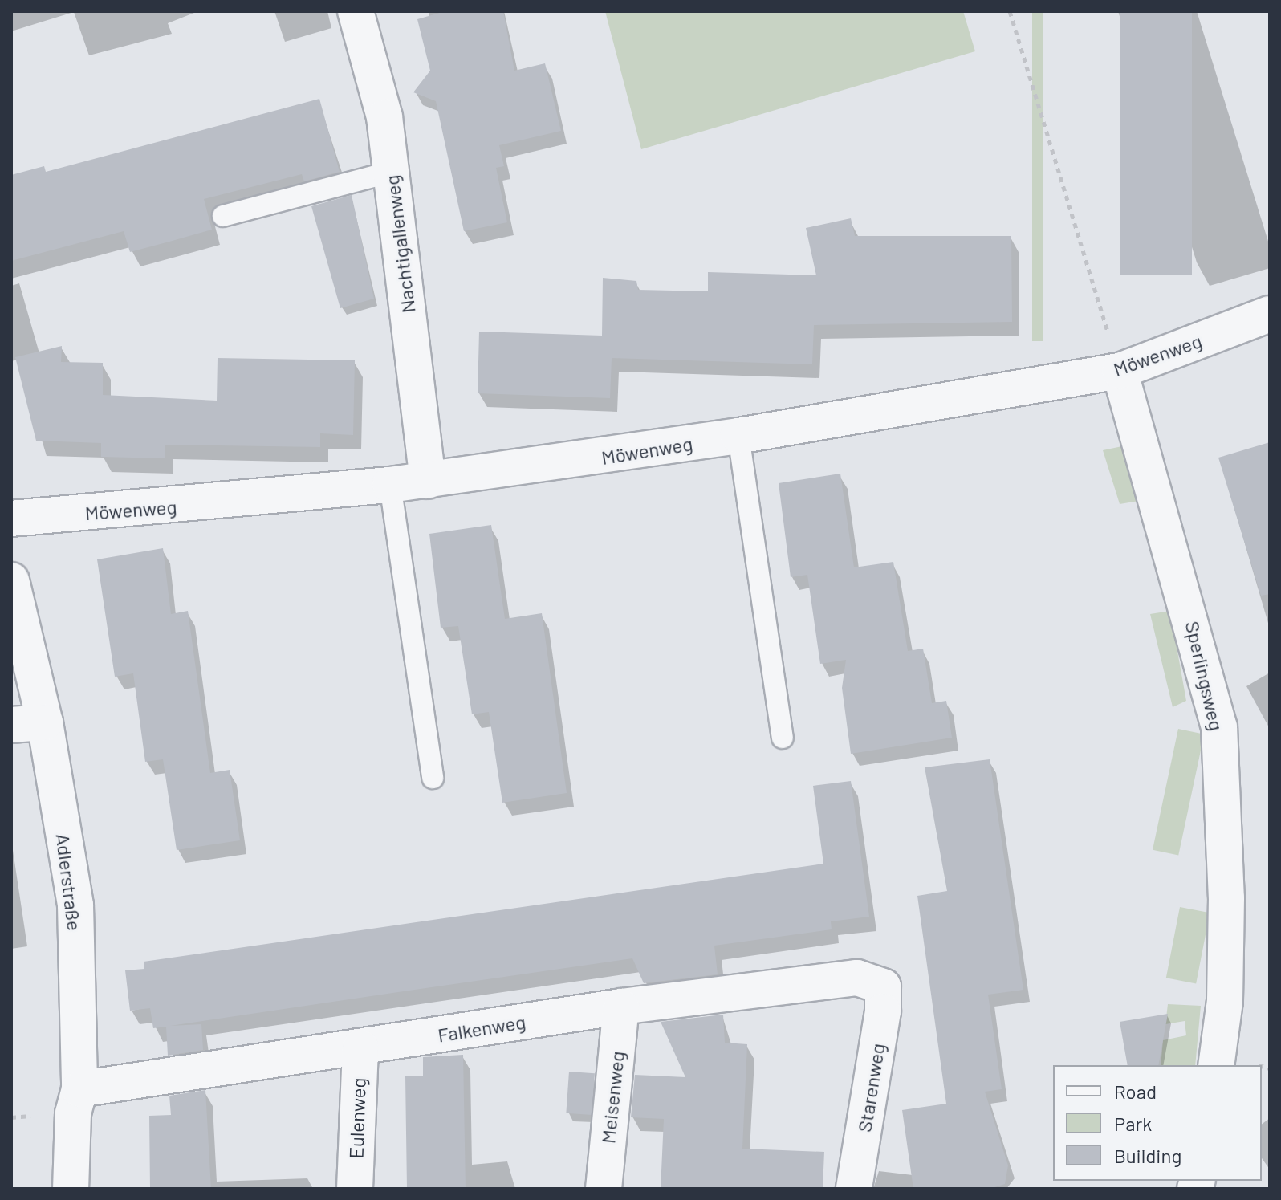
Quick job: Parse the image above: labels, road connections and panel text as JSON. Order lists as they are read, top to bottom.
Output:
{
  "streets": {
    "street": [
      "Nachtigallenweg",
      "Möwenweg",
      "Sperlingsweg",
      "Adlerstraße",
      "Falkenweg",
      "Starenweg",
      "Meisenweg",
      "Eulenweg"
    ]
  },
  "crossings": [
    ["Nachtigallenweg", "Möwenweg"],
    ["Möwenweg", "Sperlingsweg"],
    ["Adlerstraße", "Falkenweg"],
    ["Falkenweg", "Starenweg"],
    ["Falkenweg", "Meisenweg"],
    ["Falkenweg", "Eulenweg"]
  ],
  "legend": ["Road", "Park", "Building"]
}
